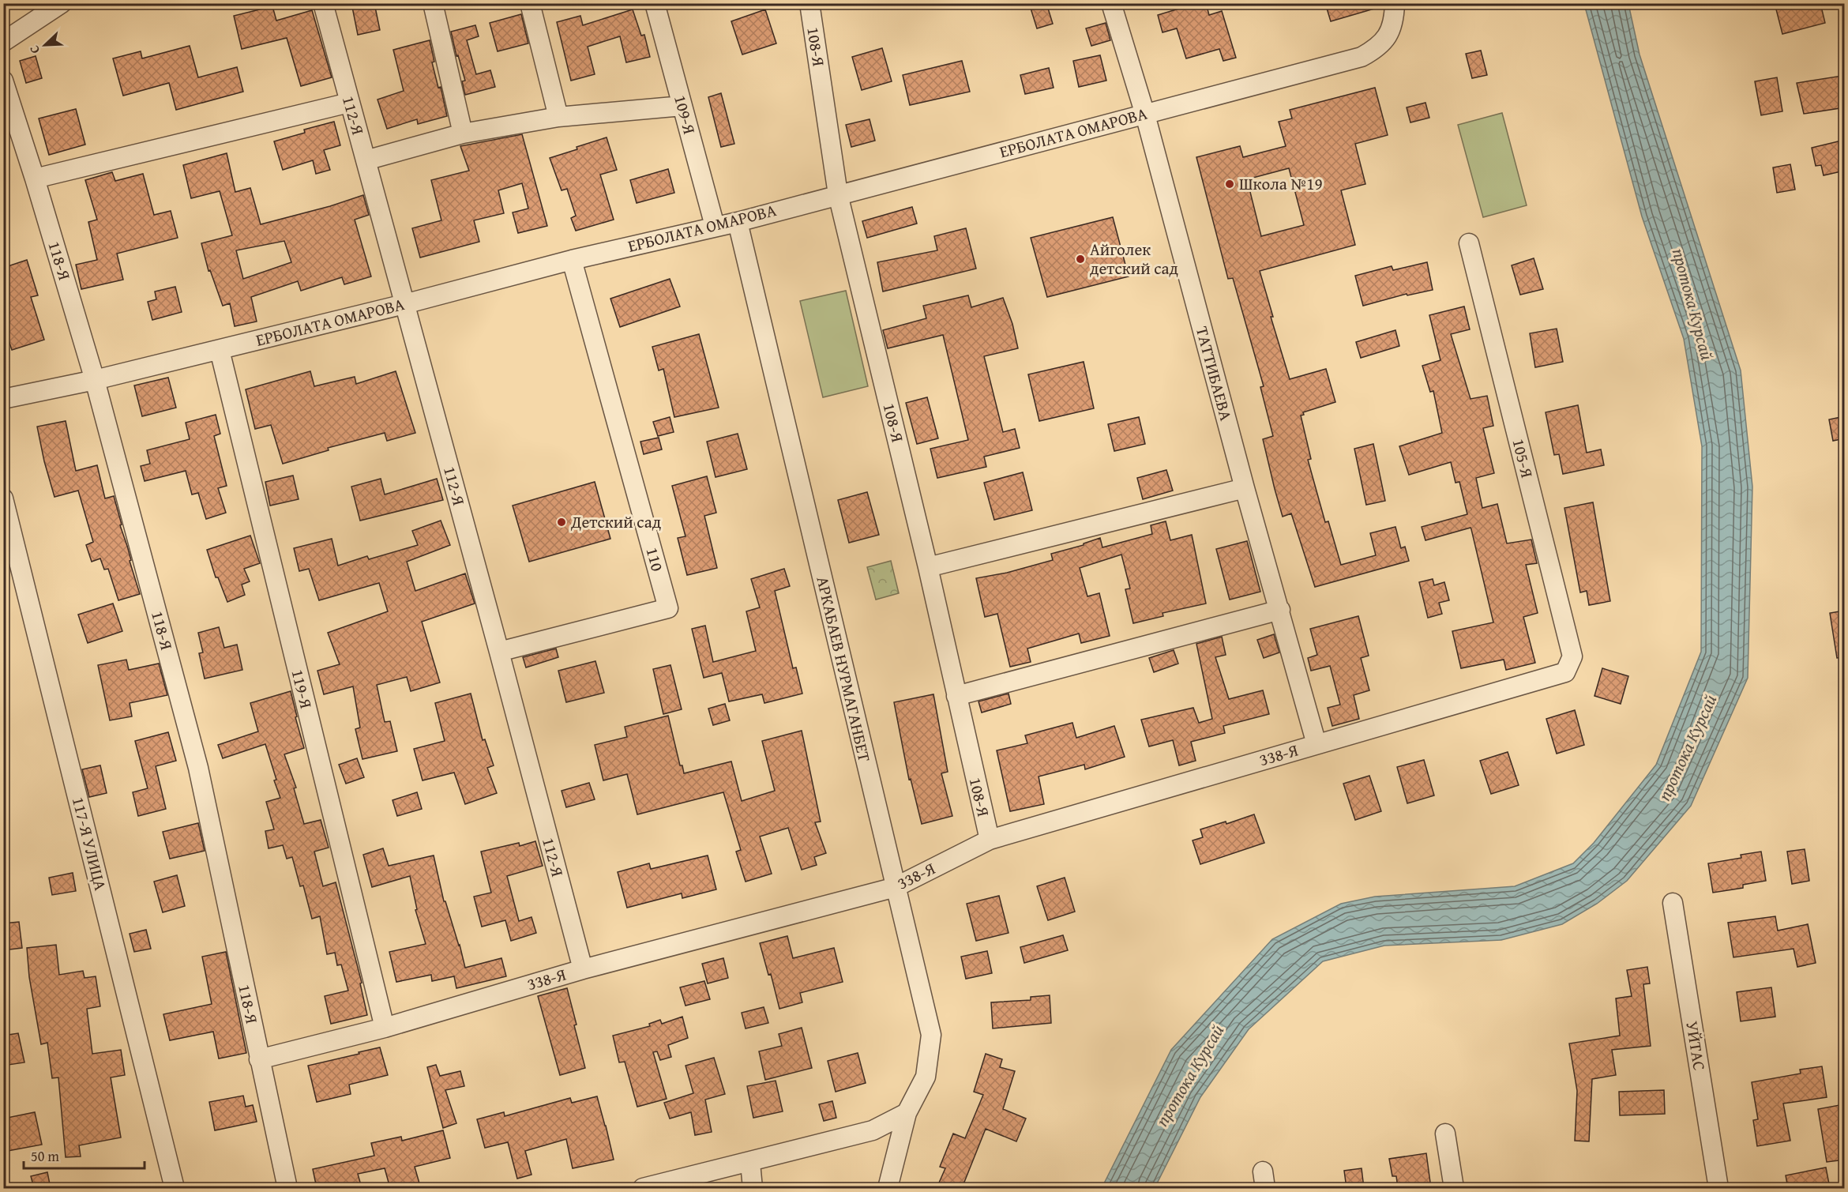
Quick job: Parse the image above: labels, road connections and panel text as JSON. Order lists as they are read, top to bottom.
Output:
{
  "streets": {
    "street": [
      "108-Я",
      "109-Я",
      "112-Я",
      "ЕРБОЛАТА ОМАРОВА",
      "118-Я",
      "ТАТТИБАЕВА",
      "105-Я",
      "110",
      "АРКАБАЕВ НУРМАГАНБЕТ",
      "119-Я",
      "338-Я",
      "117-Я УЛИЦА",
      "УЙТАС"
    ]
  },
  "crossings": [
    ["108-Я", "ЕРБОЛАТА ОМАРОВА"],
    ["108-Я", "338-Я"],
    ["109-Я", "ЕРБОЛАТА ОМАРОВА"],
    ["112-Я", "ЕРБОЛАТА ОМАРОВА"],
    ["112-Я", "110"],
    ["112-Я", "338-Я"],
    ["ЕРБОЛАТА ОМАРОВА", "118-Я"],
    ["ЕРБОЛАТА ОМАРОВА", "ТАТТИБАЕВА"],
    ["ЕРБОЛАТА ОМАРОВА", "110"],
    ["ЕРБОЛАТА ОМАРОВА", "АРКАБАЕВ НУРМАГАНБЕТ"],
    ["ЕРБОЛАТА ОМАРОВА", "119-Я"],
    ["118-Я", "338-Я"],
    ["ТАТТИБАЕВА", "338-Я"],
    ["105-Я", "338-Я"],
    ["АРКАБАЕВ НУРМАГАНБЕТ", "338-Я"],
    ["119-Я", "338-Я"]
  ],
  "water": ["протока Курсай"],
  "places": ["Школа №19", "Айголек детский сад", "Детский сад"],
  "scale_bar": "50 m",
  "north": "bottom left"
}
